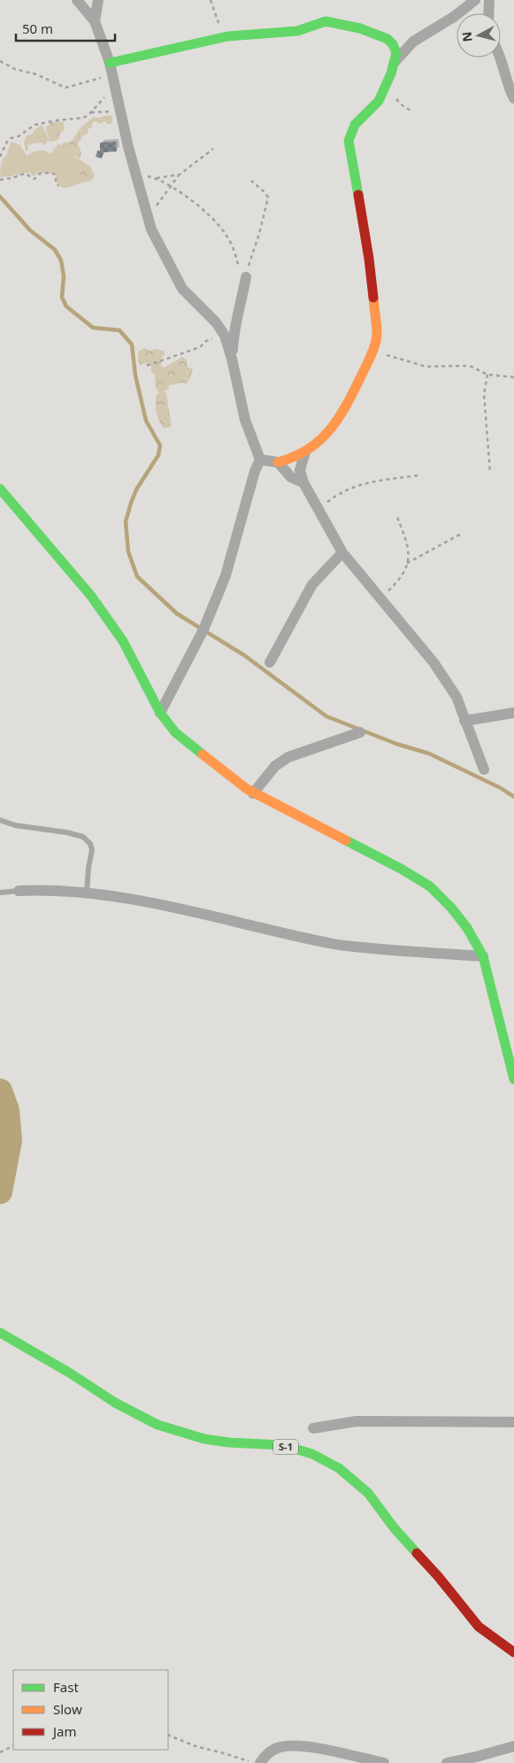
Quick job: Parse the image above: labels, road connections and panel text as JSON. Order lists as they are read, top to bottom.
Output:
{
  "streets": {
    "street": ["S-1"]
  },
  "legend": ["Fast", "Slow", "Jam"],
  "scale_bar": "50 m",
  "north": "left"
}
